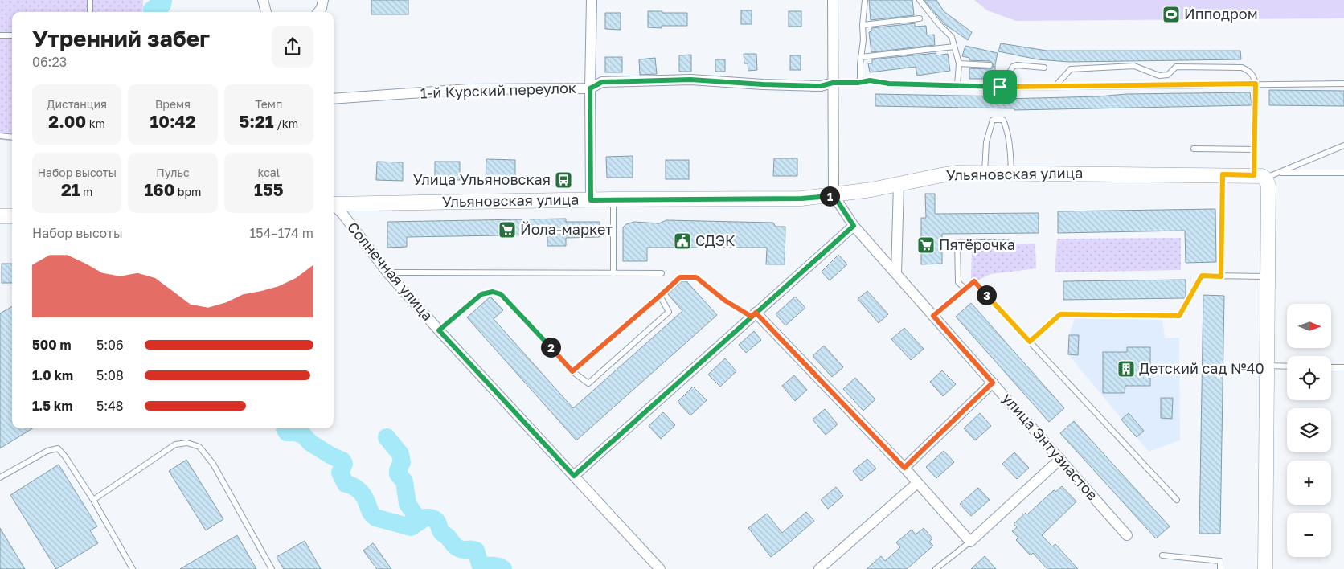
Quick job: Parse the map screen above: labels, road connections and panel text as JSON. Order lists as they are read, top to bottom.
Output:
{
  "streets": {
    "main road": ["Ульяновская улица"],
    "street": ["1-й Курский переулок", "Солнечная улица", "улица Энтузиастов"]
  },
  "crossings": [
    ["Ульяновская улица", "улица Энтузиастов"]
  ],
  "places": {
    "sports": ["Ипподром"],
    "bus stop": ["Улица Ульяновская"],
    "supermarket": ["Йола-маркет", "Пятёрочка"],
    "public building": ["СДЭК"],
    "building": ["Детский сад №40"]
  },
  "north": "right",
  "page": {
    "heading": ["Утренний забег", "06:23"],
    "stats": [
      ["Дистанция", "2.00 km"],
      ["Время", "10:42"],
      ["Темп", "5:21 /km"],
      ["Набор высоты", "21 m"],
      ["Пульс", "160 bpm"],
      ["kcal", "155"]
    ],
    "pins": ["1", "3", "2"],
    "chart": ["Набор высоты", "154–174 m"],
    "map_buttons": ["+", "−"],
    "list": [
      {
        "name": "500 m",
        "note": "5:06"
      },
      {
        "name": "1.0 km",
        "note": "5:08"
      },
      {
        "name": "1.5 km",
        "note": "5:48"
      }
    ]
  }
}
